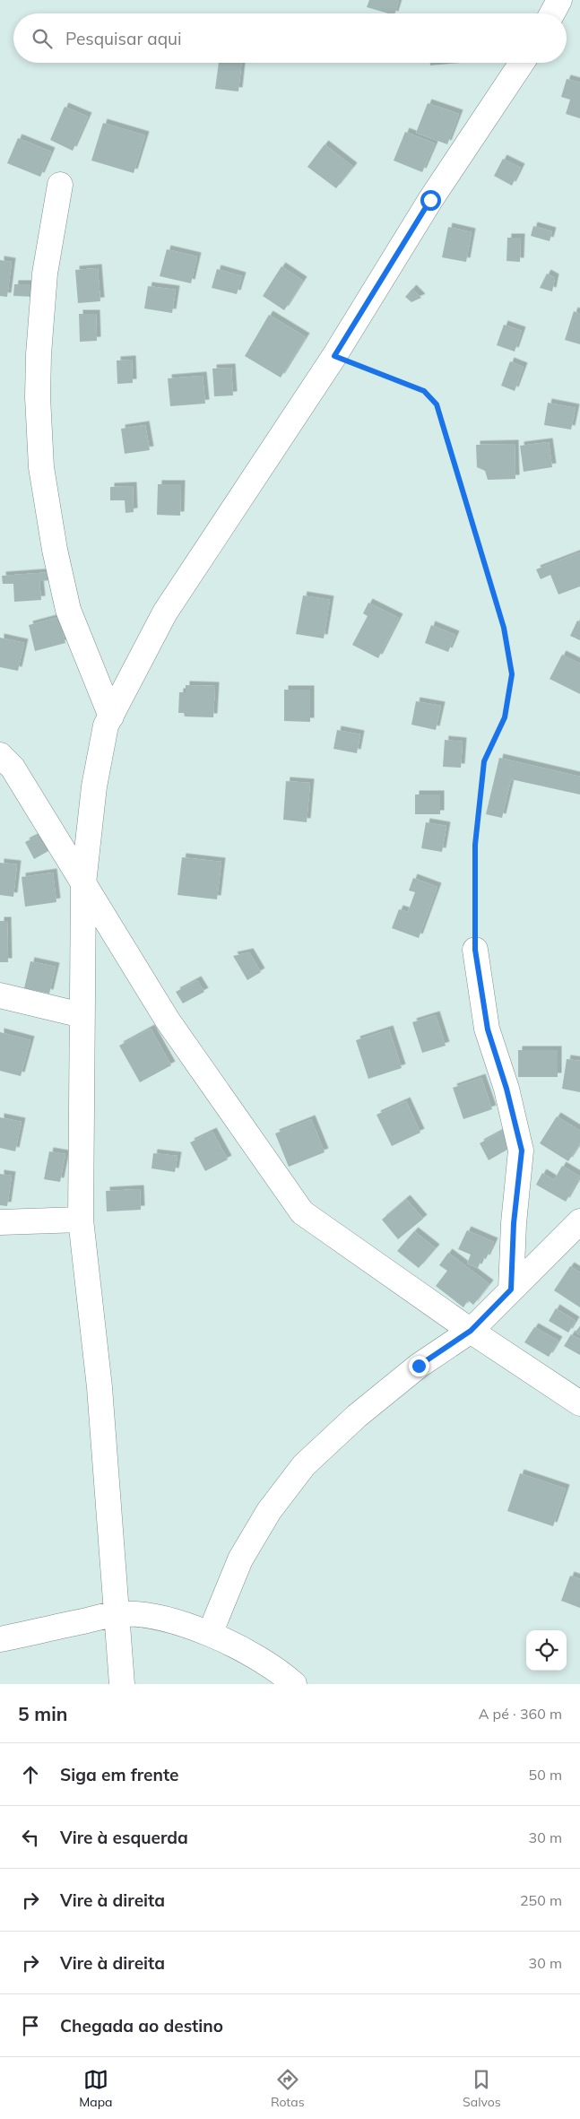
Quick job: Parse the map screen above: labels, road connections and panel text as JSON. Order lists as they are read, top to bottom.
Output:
{
  "page": {
    "search": "Pesquisar aqui",
    "heading": ["5 min", "A pé · 360 m"],
    "list": [
      ["Siga em frente", "50 m"],
      ["Vire à esquerda", "30 m"],
      ["Vire à direita", "250 m"],
      ["Vire à direita", "30 m"],
      "Chegada ao destino"
    ],
    "nav": ["Mapa", "Rotas", "Salvos"]
  }
}
